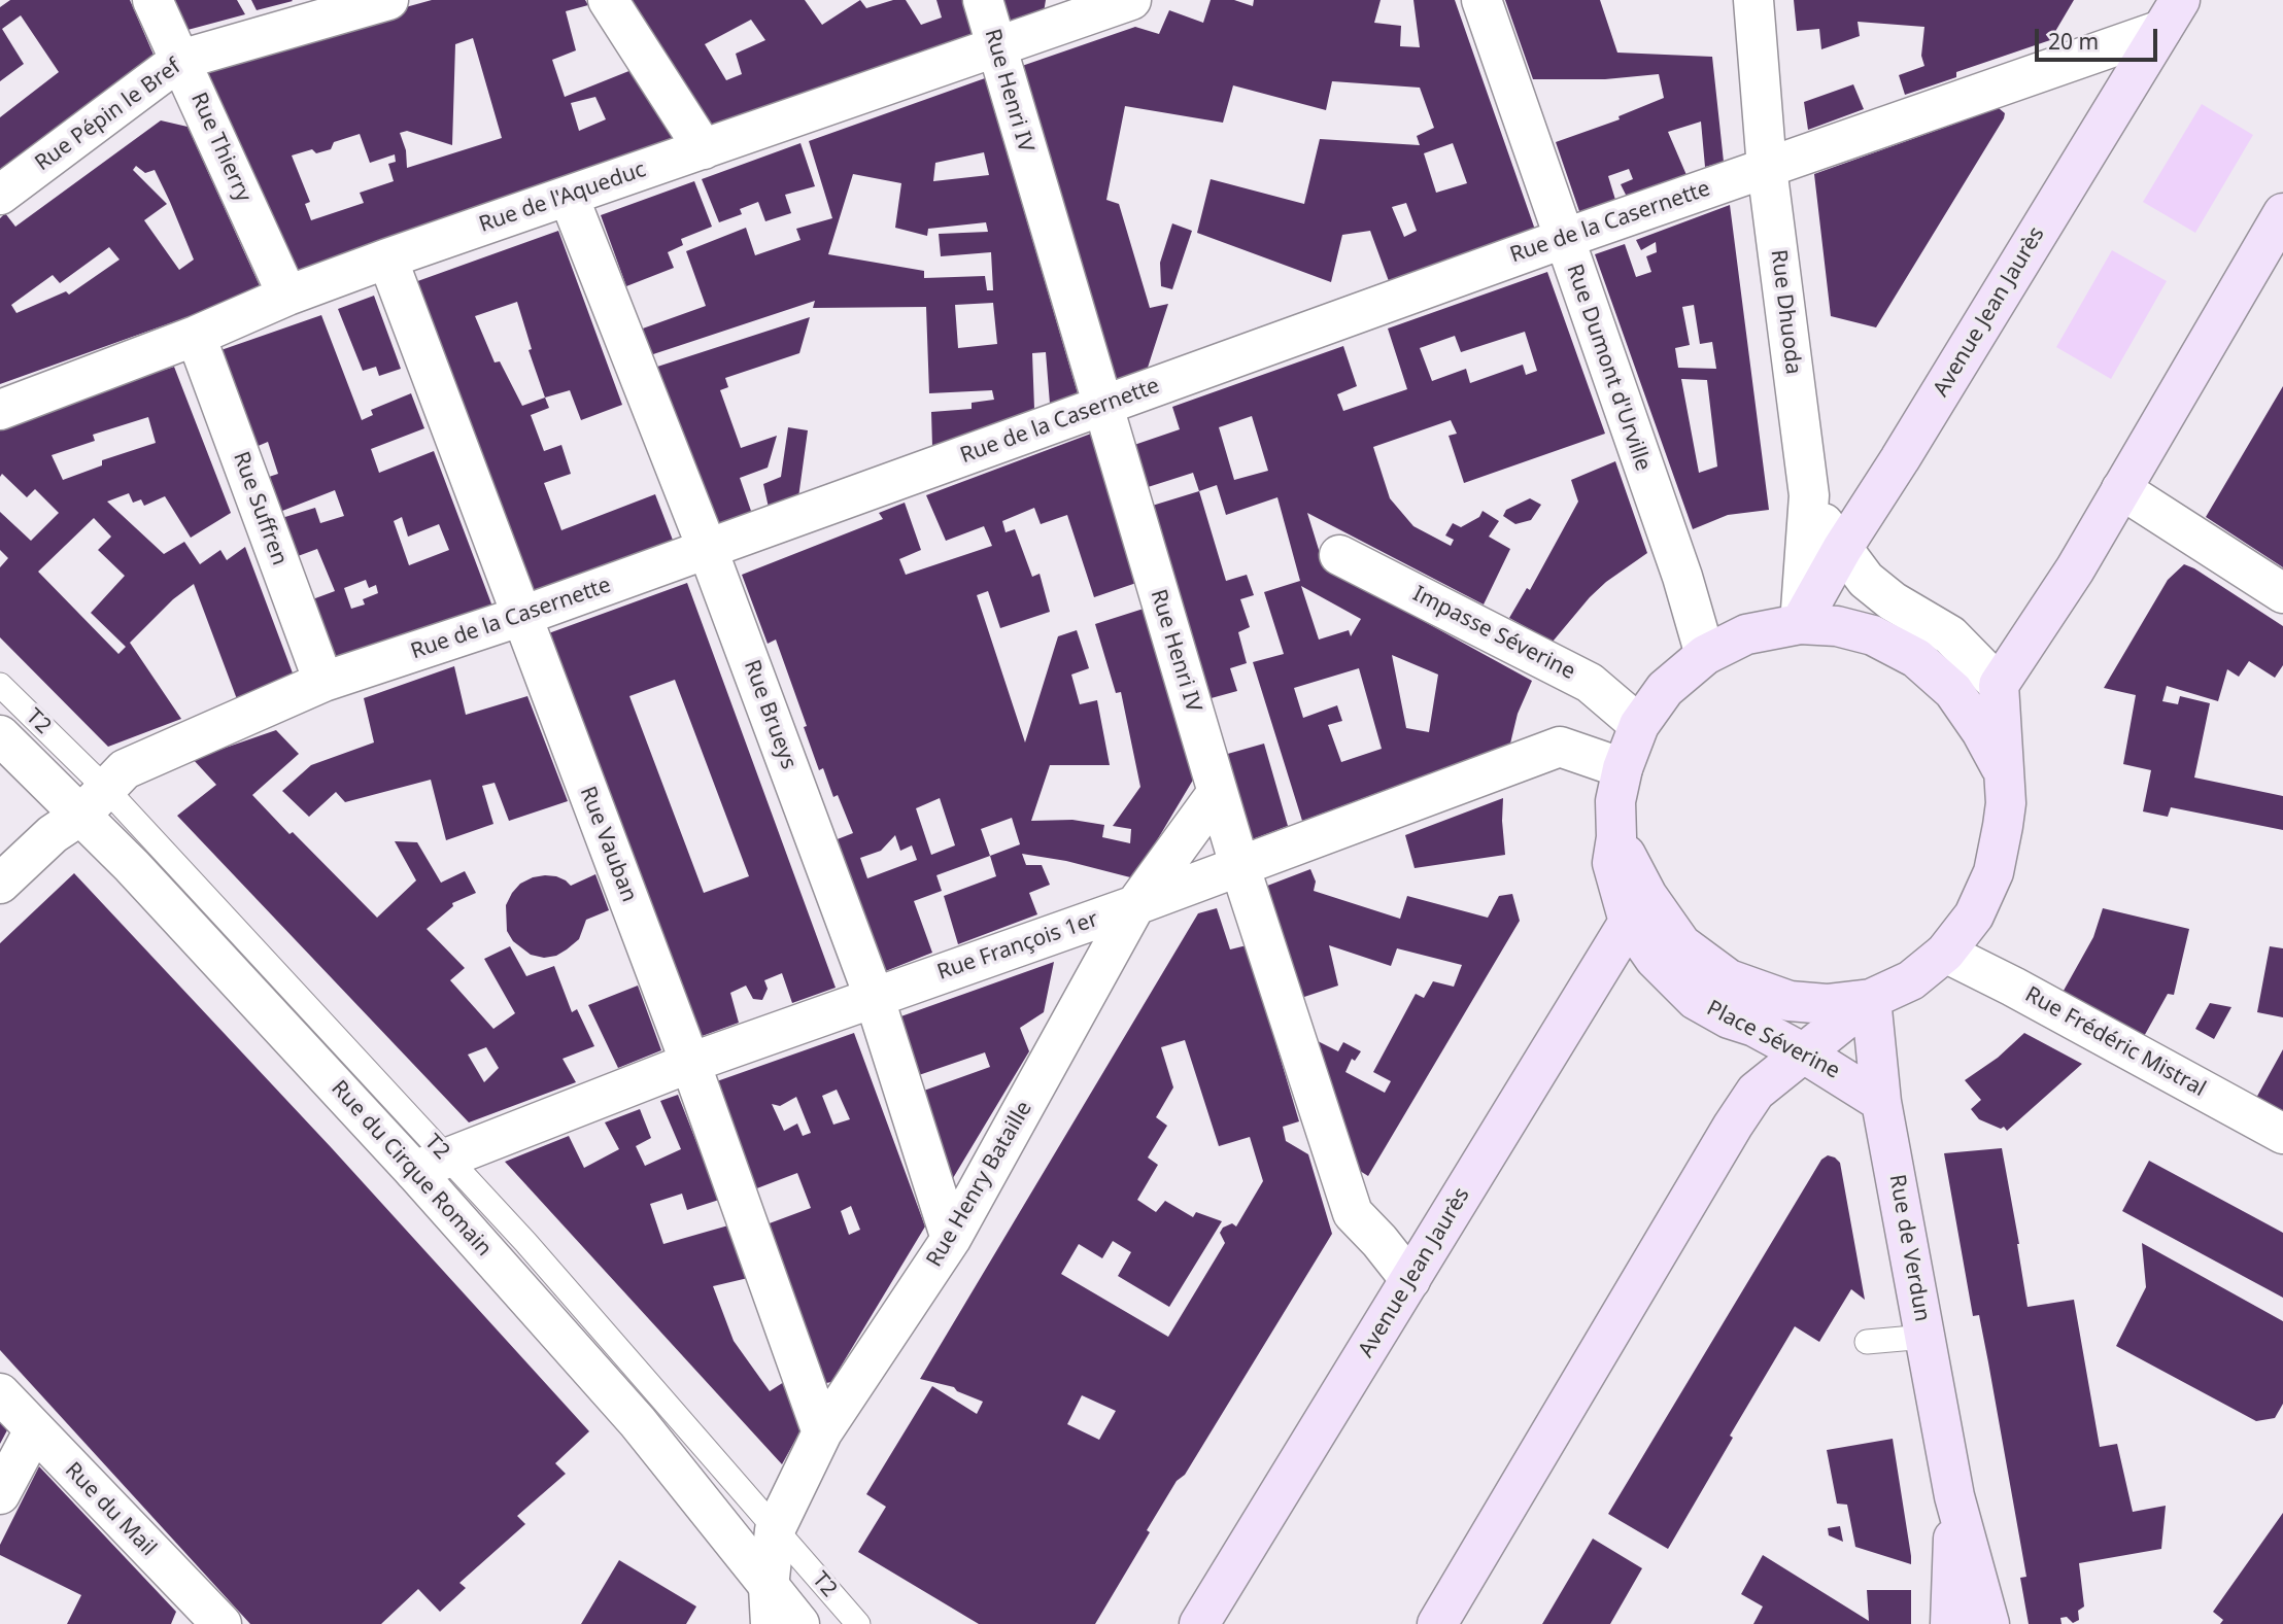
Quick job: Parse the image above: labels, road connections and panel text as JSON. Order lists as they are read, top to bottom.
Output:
{
  "streets": {
    "main road": ["Avenue Jean Jaurès", "Place Séverine", "Rue de Verdun"],
    "street": [
      "Rue Henri IV",
      "Rue Pépin le Bref",
      "Rue Thierry",
      "Rue de l'Aqueduc",
      "Rue de la Casernette",
      "Rue Dhuoda",
      "Rue Dumont d'Urville",
      "Rue Suffren",
      "Impasse Séverine",
      "Rue Brueys",
      "Rue Vauban",
      "Rue François 1er",
      "Rue Frédéric Mistral",
      "Rue du Cirque Romain",
      "Rue Henry Bataille",
      "Rue du Mail"
    ],
    "lane": ["T2"]
  },
  "crossings": [
    ["Rue Henri IV", "Rue de l'Aqueduc"],
    ["Rue Henri IV", "Rue de la Casernette"],
    ["Rue Henri IV", "Avenue Jean Jaurès"],
    ["Rue Henri IV", "Rue François 1er"],
    ["Rue Henri IV", "Rue Henry Bataille"],
    ["Rue Pépin le Bref", "Rue Thierry"],
    ["Rue Thierry", "Rue de l'Aqueduc"],
    ["Rue de l'Aqueduc", "Rue Suffren"],
    ["Rue de l'Aqueduc", "Rue Brueys"],
    ["Rue de l'Aqueduc", "Rue Vauban"],
    ["Rue de la Casernette", "Rue Dhuoda"],
    ["Rue de la Casernette", "Avenue Jean Jaurès"],
    ["Rue de la Casernette", "Rue Dumont d'Urville"],
    ["Rue de la Casernette", "Rue Suffren"],
    ["Rue de la Casernette", "Rue Brueys"],
    ["Rue de la Casernette", "T2"],
    ["Rue de la Casernette", "Rue Vauban"],
    ["Rue de la Casernette", "Rue du Cirque Romain"],
    ["Rue Dhuoda", "Avenue Jean Jaurès"],
    ["Rue Dhuoda", "Place Séverine"],
    ["Avenue Jean Jaurès", "Place Séverine"],
    ["Rue Dumont d'Urville", "Place Séverine"],
    ["Impasse Séverine", "Place Séverine"],
    ["Rue Brueys", "Rue François 1er"],
    ["Rue Brueys", "Rue Henry Bataille"],
    ["T2", "Rue François 1er"],
    ["T2", "Rue du Cirque Romain"],
    ["T2", "Rue Henry Bataille"],
    ["Rue Vauban", "Rue François 1er"],
    ["Rue Vauban", "Rue Henry Bataille"],
    ["Rue François 1er", "Place Séverine"],
    ["Rue François 1er", "Rue du Cirque Romain"],
    ["Rue François 1er", "Rue Henry Bataille"],
    ["Place Séverine", "Rue Frédéric Mistral"],
    ["Place Séverine", "Rue de Verdun"],
    ["Rue du Cirque Romain", "Rue Henry Bataille"]
  ],
  "scale_bar": "20 m"
}
